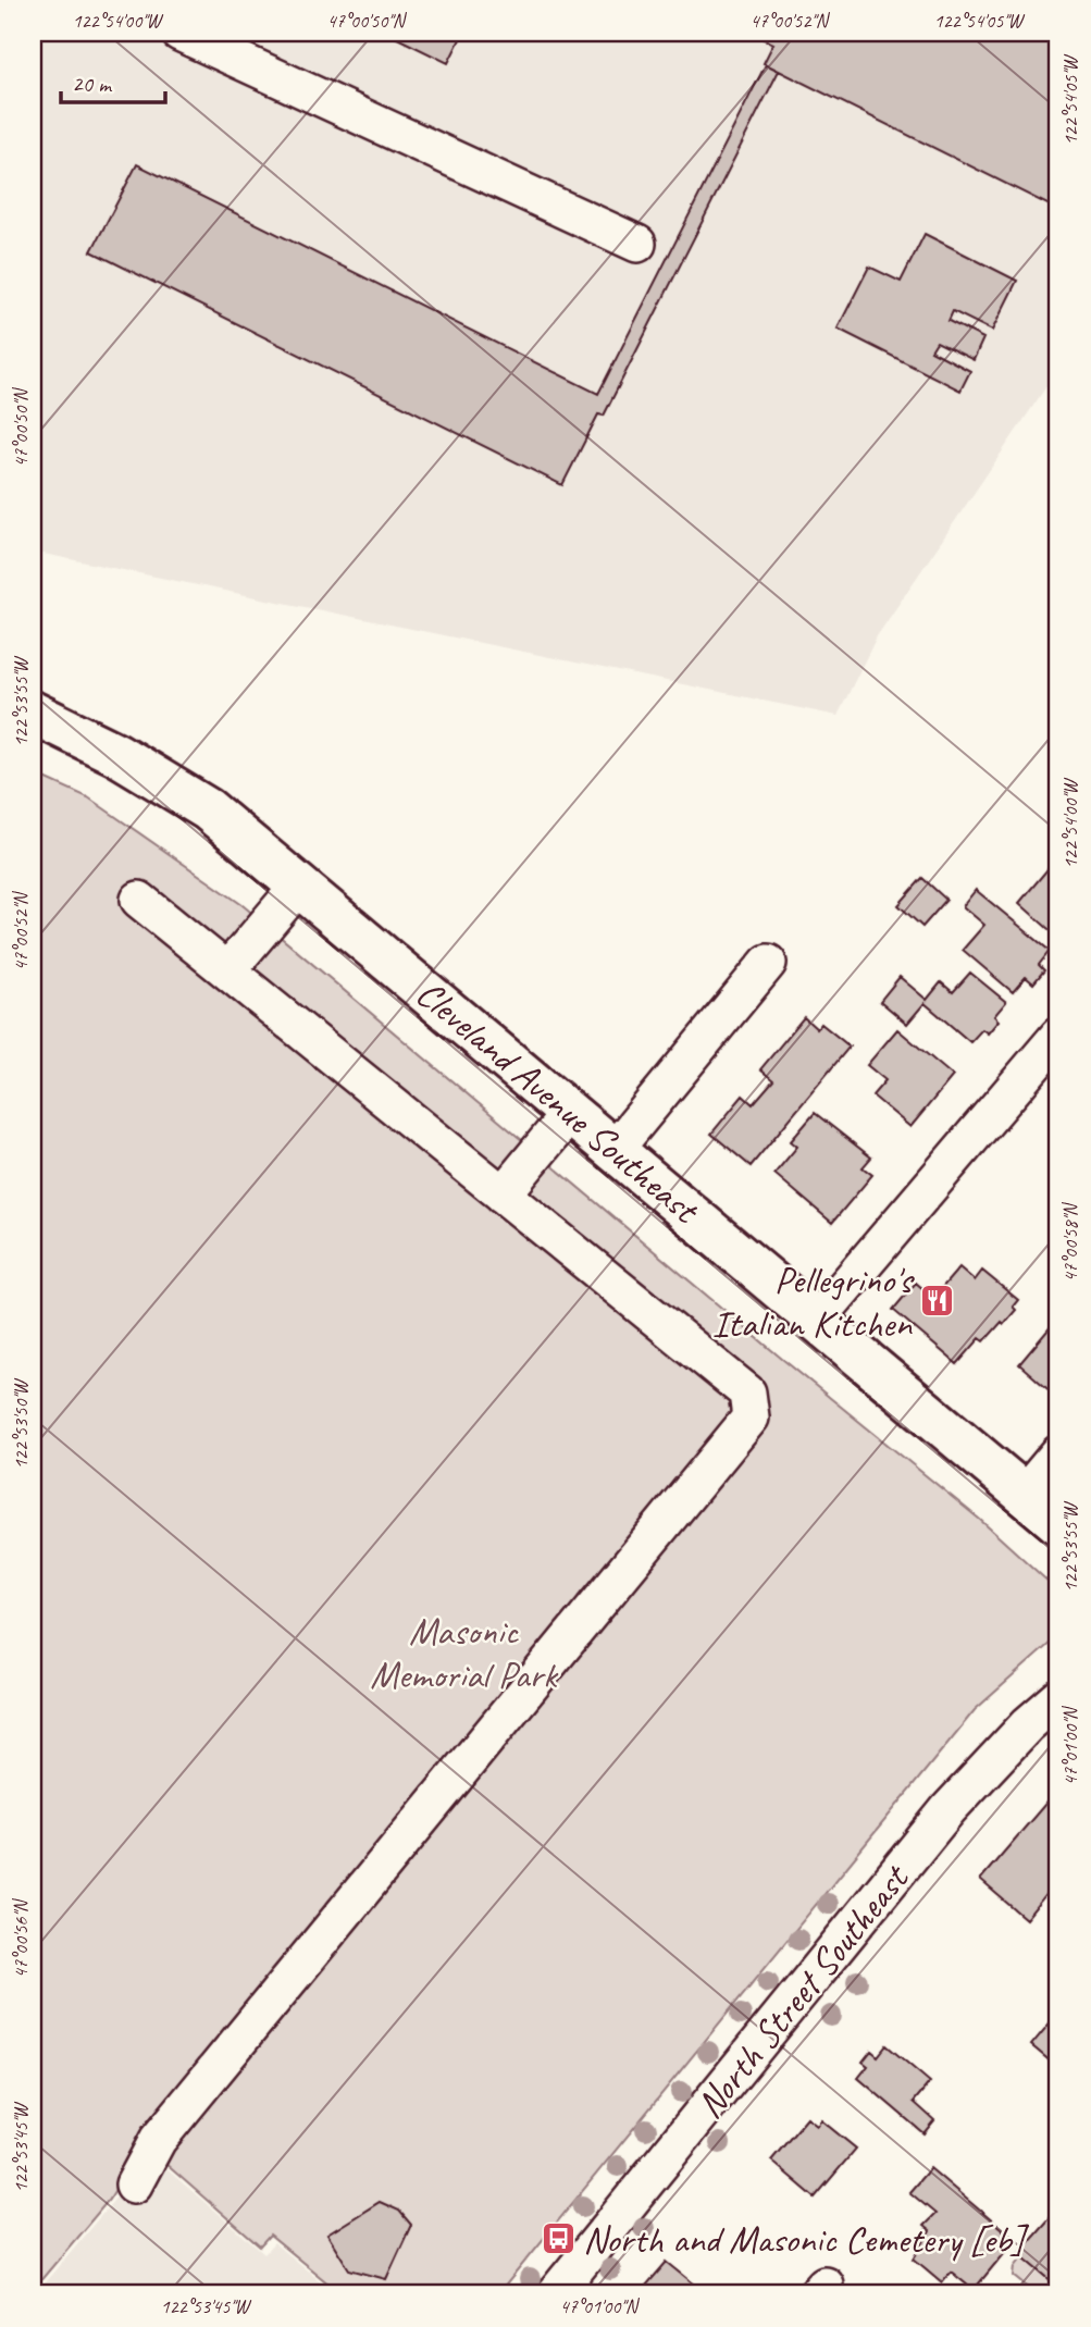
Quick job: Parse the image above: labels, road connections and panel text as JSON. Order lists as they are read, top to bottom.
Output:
{
  "streets": {
    "main road": ["Cleveland Avenue Southeast"],
    "street": ["North Street Southeast"]
  },
  "parks": ["Masonic Memorial Park"],
  "places": {
    "restaurant": ["Pellegrino's Italian Kitchen"],
    "bus stop": ["North and Masonic Cemetery [eb]"]
  },
  "scale_bar": "20 m",
  "coordinates": [
    "122°54'00\"W",
    "47°00'50\"N",
    "47°00'52\"N",
    "122°54'05\"W",
    "122°53'55\"W",
    "47°00'58\"N",
    "122°53'50\"W",
    "47°01'00\"N",
    "47°00'56\"N",
    "122°53'45\"W"
  ]
}
